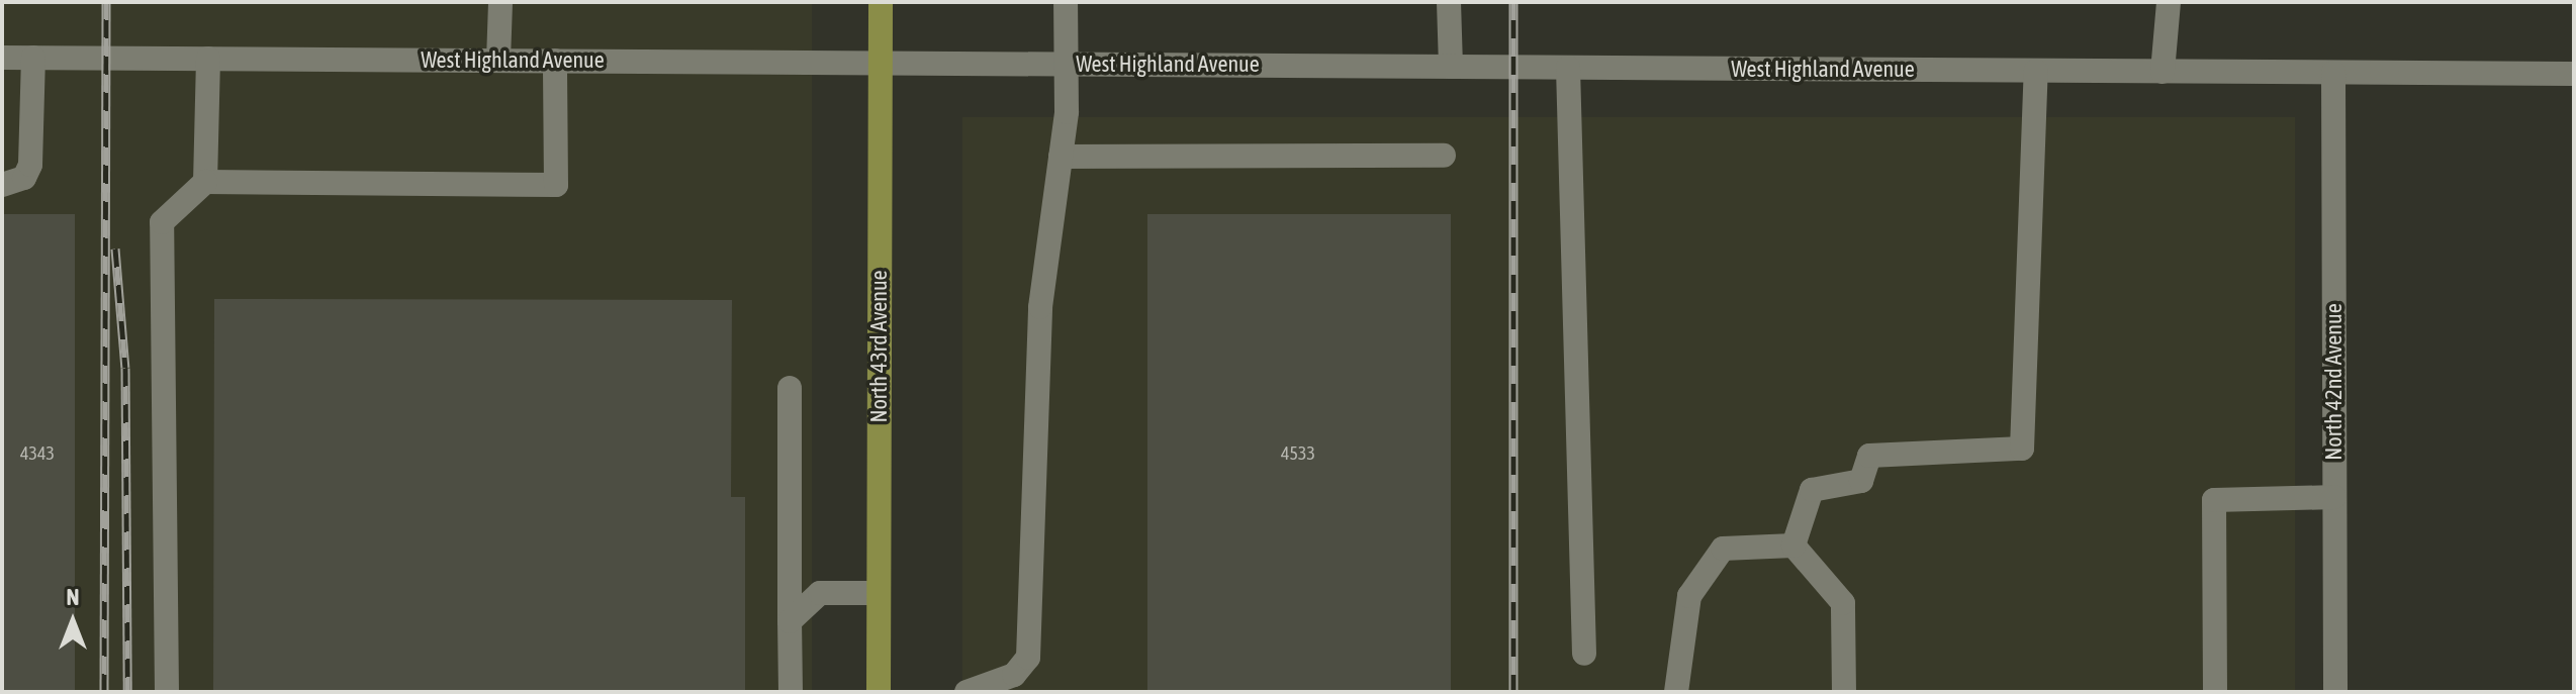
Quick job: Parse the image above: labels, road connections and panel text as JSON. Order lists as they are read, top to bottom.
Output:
{
  "streets": {
    "main road": ["North 43rd Avenue"],
    "street": ["West Highland Avenue", "North 42nd Avenue"]
  },
  "crossings": [
    ["West Highland Avenue", "North 43rd Avenue"],
    ["West Highland Avenue", "North 42nd Avenue"]
  ],
  "house_numbers": ["4343", "4533"],
  "north": "top"
}
